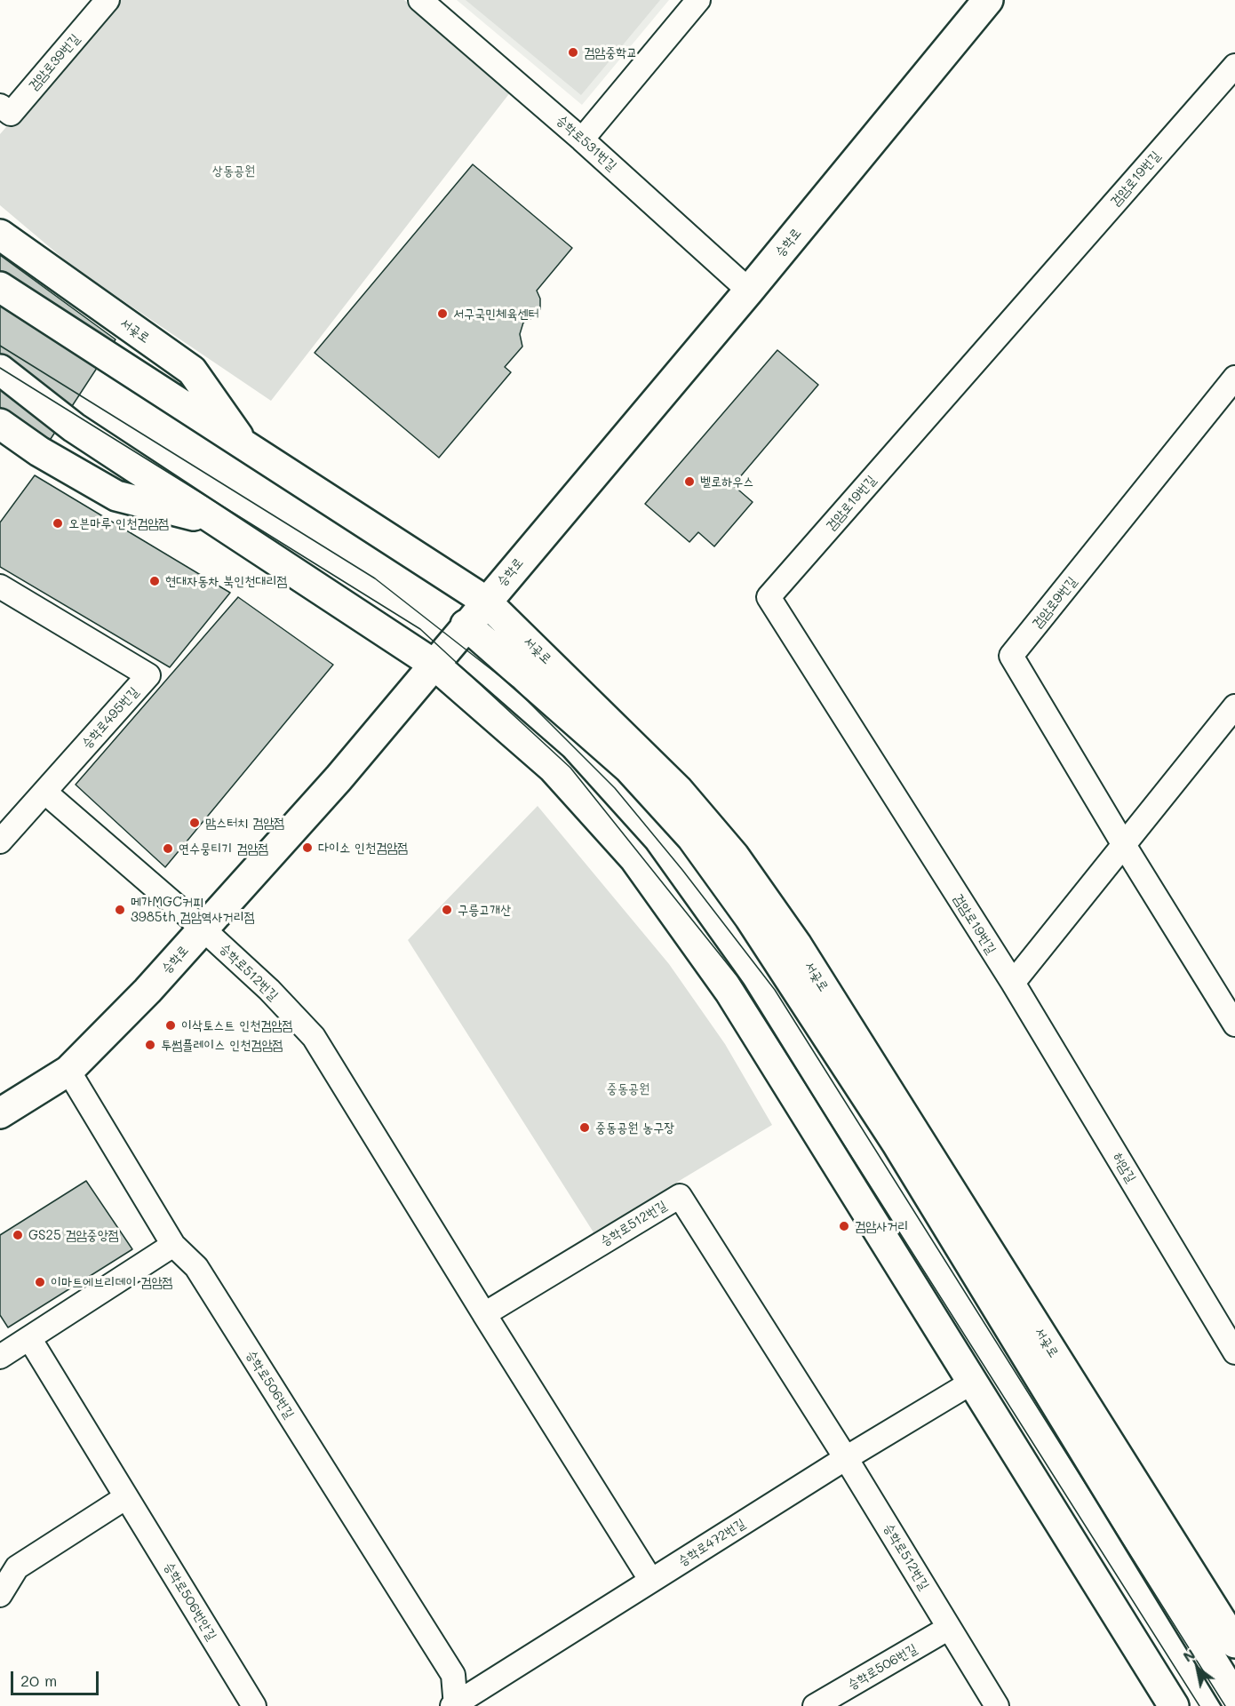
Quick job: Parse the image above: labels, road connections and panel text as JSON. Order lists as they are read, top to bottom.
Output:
{
  "streets": {
    "main road": ["승학로", "서곶로"],
    "street": [
      "검암로39번길",
      "승학로531번길",
      "검암로19번길",
      "검암로9번길",
      "승학로495번길",
      "승학로512번길",
      "허암길",
      "승학로506번길",
      "승학로472번길",
      "승학로506번안길"
    ]
  },
  "crossings": [
    ["승학로531번길", "승학로"],
    ["검암로19번길", "허암길"],
    ["승학로", "서곶로"],
    ["승학로", "승학로512번길"],
    ["승학로", "승학로506번길"],
    ["승학로495번길", "승학로512번길"],
    ["승학로512번길", "승학로506번길"],
    ["승학로512번길", "승학로472번길"],
    ["승학로506번길", "승학로472번길"]
  ],
  "parks": ["상동공원", "중동공원"],
  "places": [
    "검암중학교",
    "서구국민체육센터",
    "벨로하우스",
    "오븐마루 인천검암점",
    "현대자동차 북인천대리점",
    "맘스터치 검암점",
    "다이소 인천검암점",
    "연수뭉티기 검암점",
    "메가MGC커피 3985th 검암역사거리점",
    "구릉고개산",
    "이삭토스트 인천검암점",
    "투썸플레이스 인천검암점",
    "중동공원 농구장",
    "검암사거리",
    "GS25 검암중앙점",
    "이마트에브리데이 검암점"
  ],
  "scale_bar": "20 m",
  "north": "top left"
}
